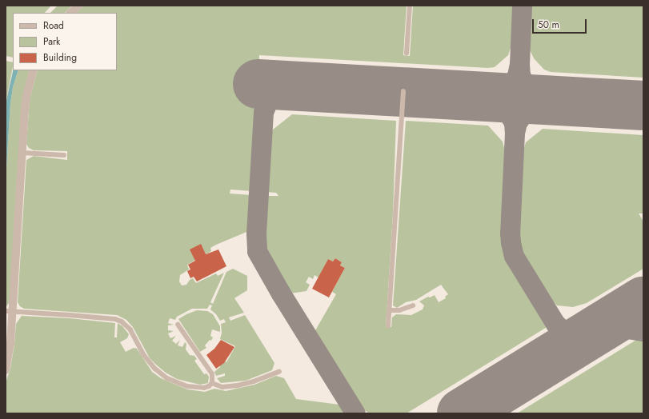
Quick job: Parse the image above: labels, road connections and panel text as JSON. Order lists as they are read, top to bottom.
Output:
{
  "legend": ["Road", "Park", "Building"],
  "scale_bar": "50 m"
}
